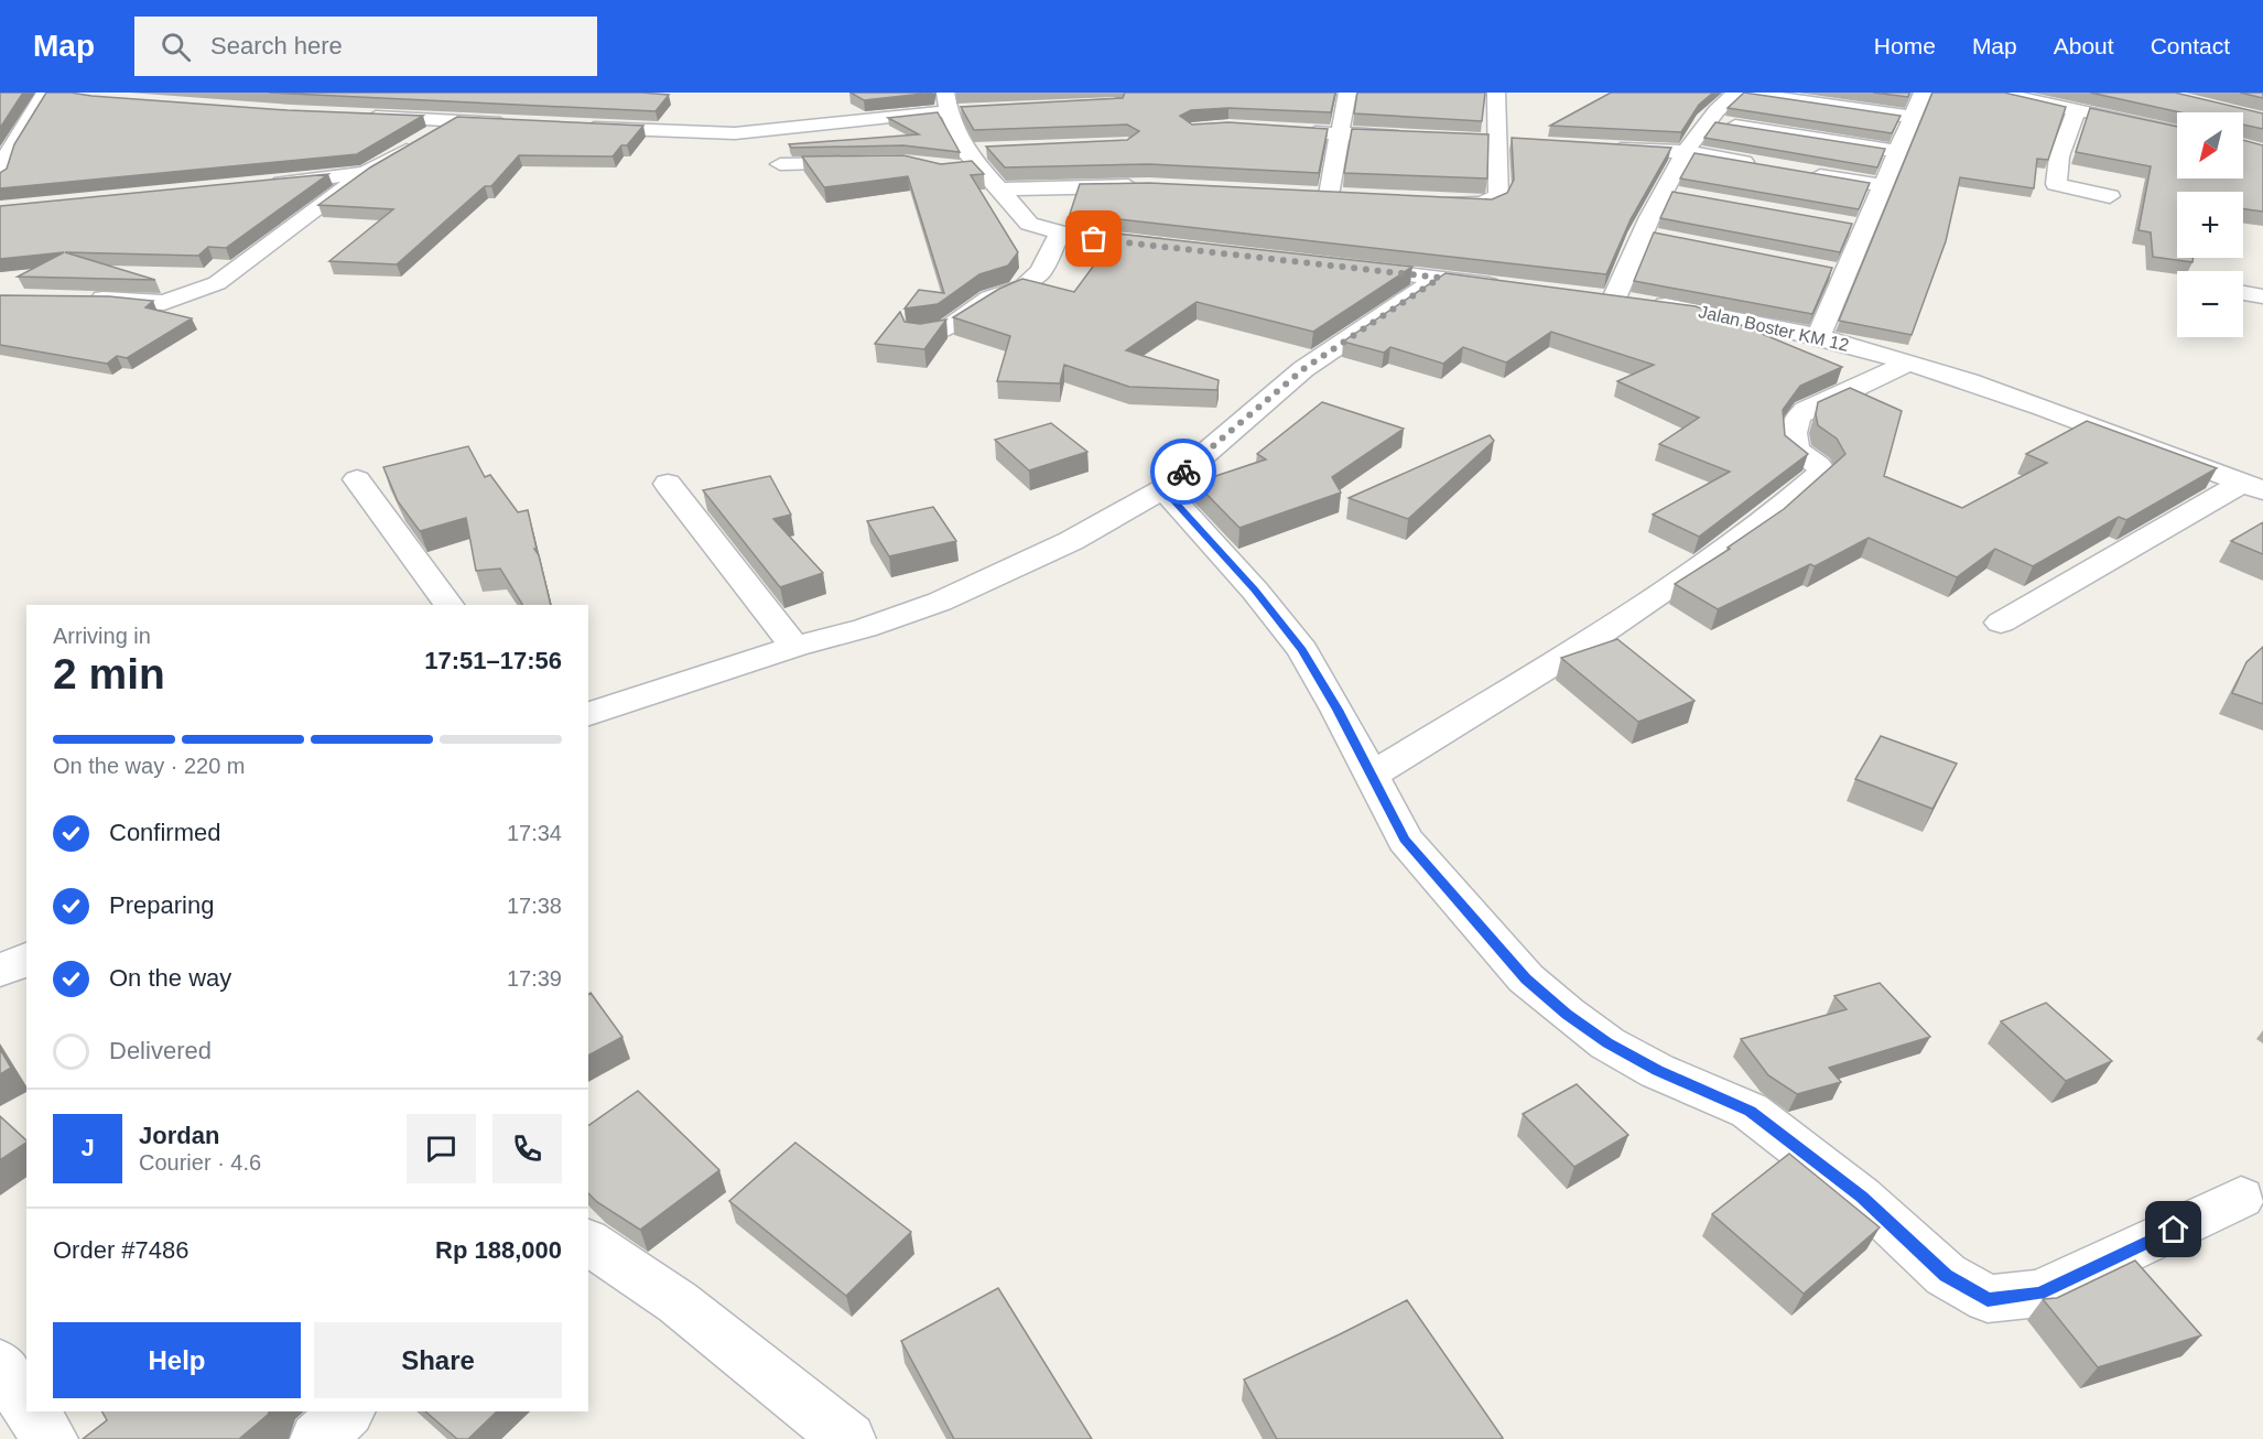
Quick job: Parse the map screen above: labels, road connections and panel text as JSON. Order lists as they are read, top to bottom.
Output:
{
  "streets": {
    "street": ["Jalan Boster KM 12"]
  },
  "north": "bottom left",
  "page": {
    "header": "Map",
    "search": "Search here",
    "nav": [
      "Home",
      "Map",
      "About",
      "Contact"
    ],
    "map_buttons": ["+", "−"],
    "heading": ["2 min", "Arriving in", "17:51–17:56"],
    "panel": [
      "Jordan",
      "Courier · 4.6",
      "Order #7486",
      "Rp 188,000"
    ],
    "bar": "On the way · 220 m",
    "list": [
      ["Confirmed", "17:34"],
      ["Preparing", "17:38"],
      ["On the way", "17:39"],
      "Delivered"
    ],
    "round": "J",
    "buttons": ["Help", "Share"]
  }
}
